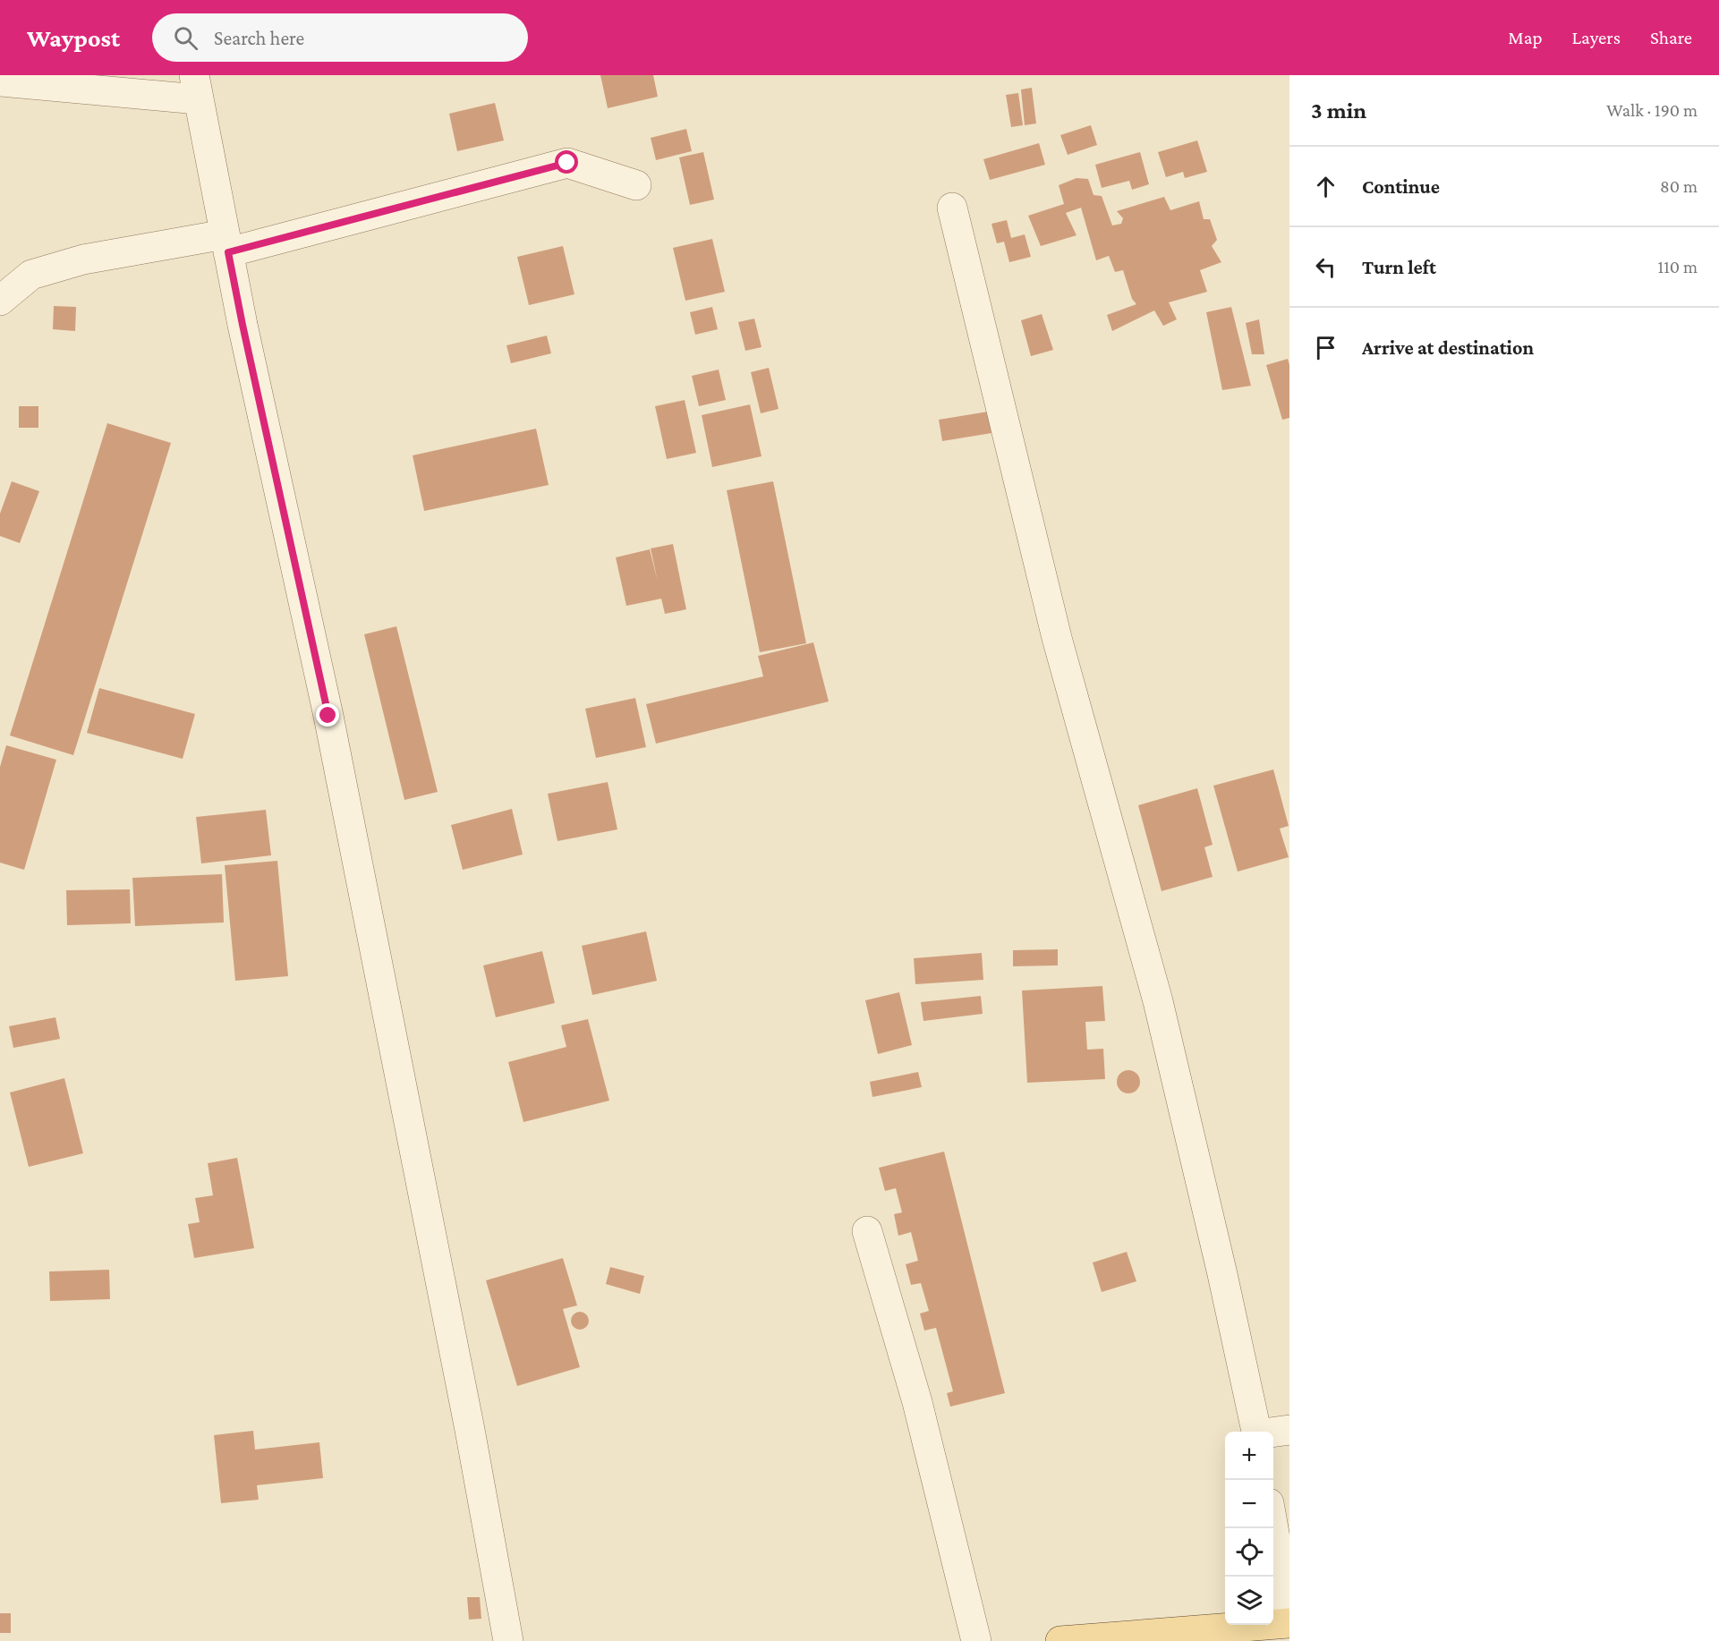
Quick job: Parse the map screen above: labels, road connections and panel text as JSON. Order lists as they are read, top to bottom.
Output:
{
  "page": {
    "header": "Waypost",
    "search": "Search here",
    "nav": ["Map", "Layers", "Share"],
    "heading": ["3 min", "Walk · 190 m"],
    "list": [
      ["Continue", "80 m"],
      ["Turn left", "110 m"],
      "Arrive at destination"
    ],
    "map_buttons": ["+", "−"]
  }
}
